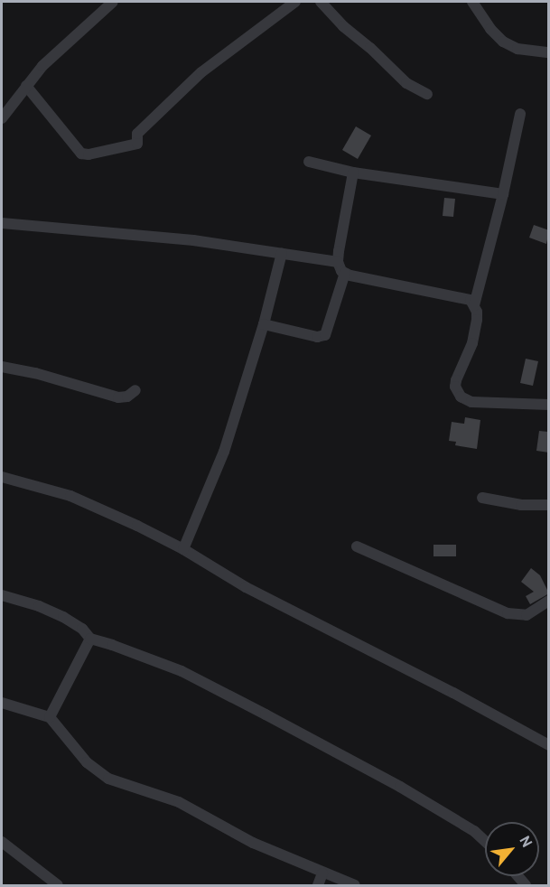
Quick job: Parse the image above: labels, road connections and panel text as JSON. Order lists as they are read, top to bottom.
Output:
{
  "north": "top right"
}
